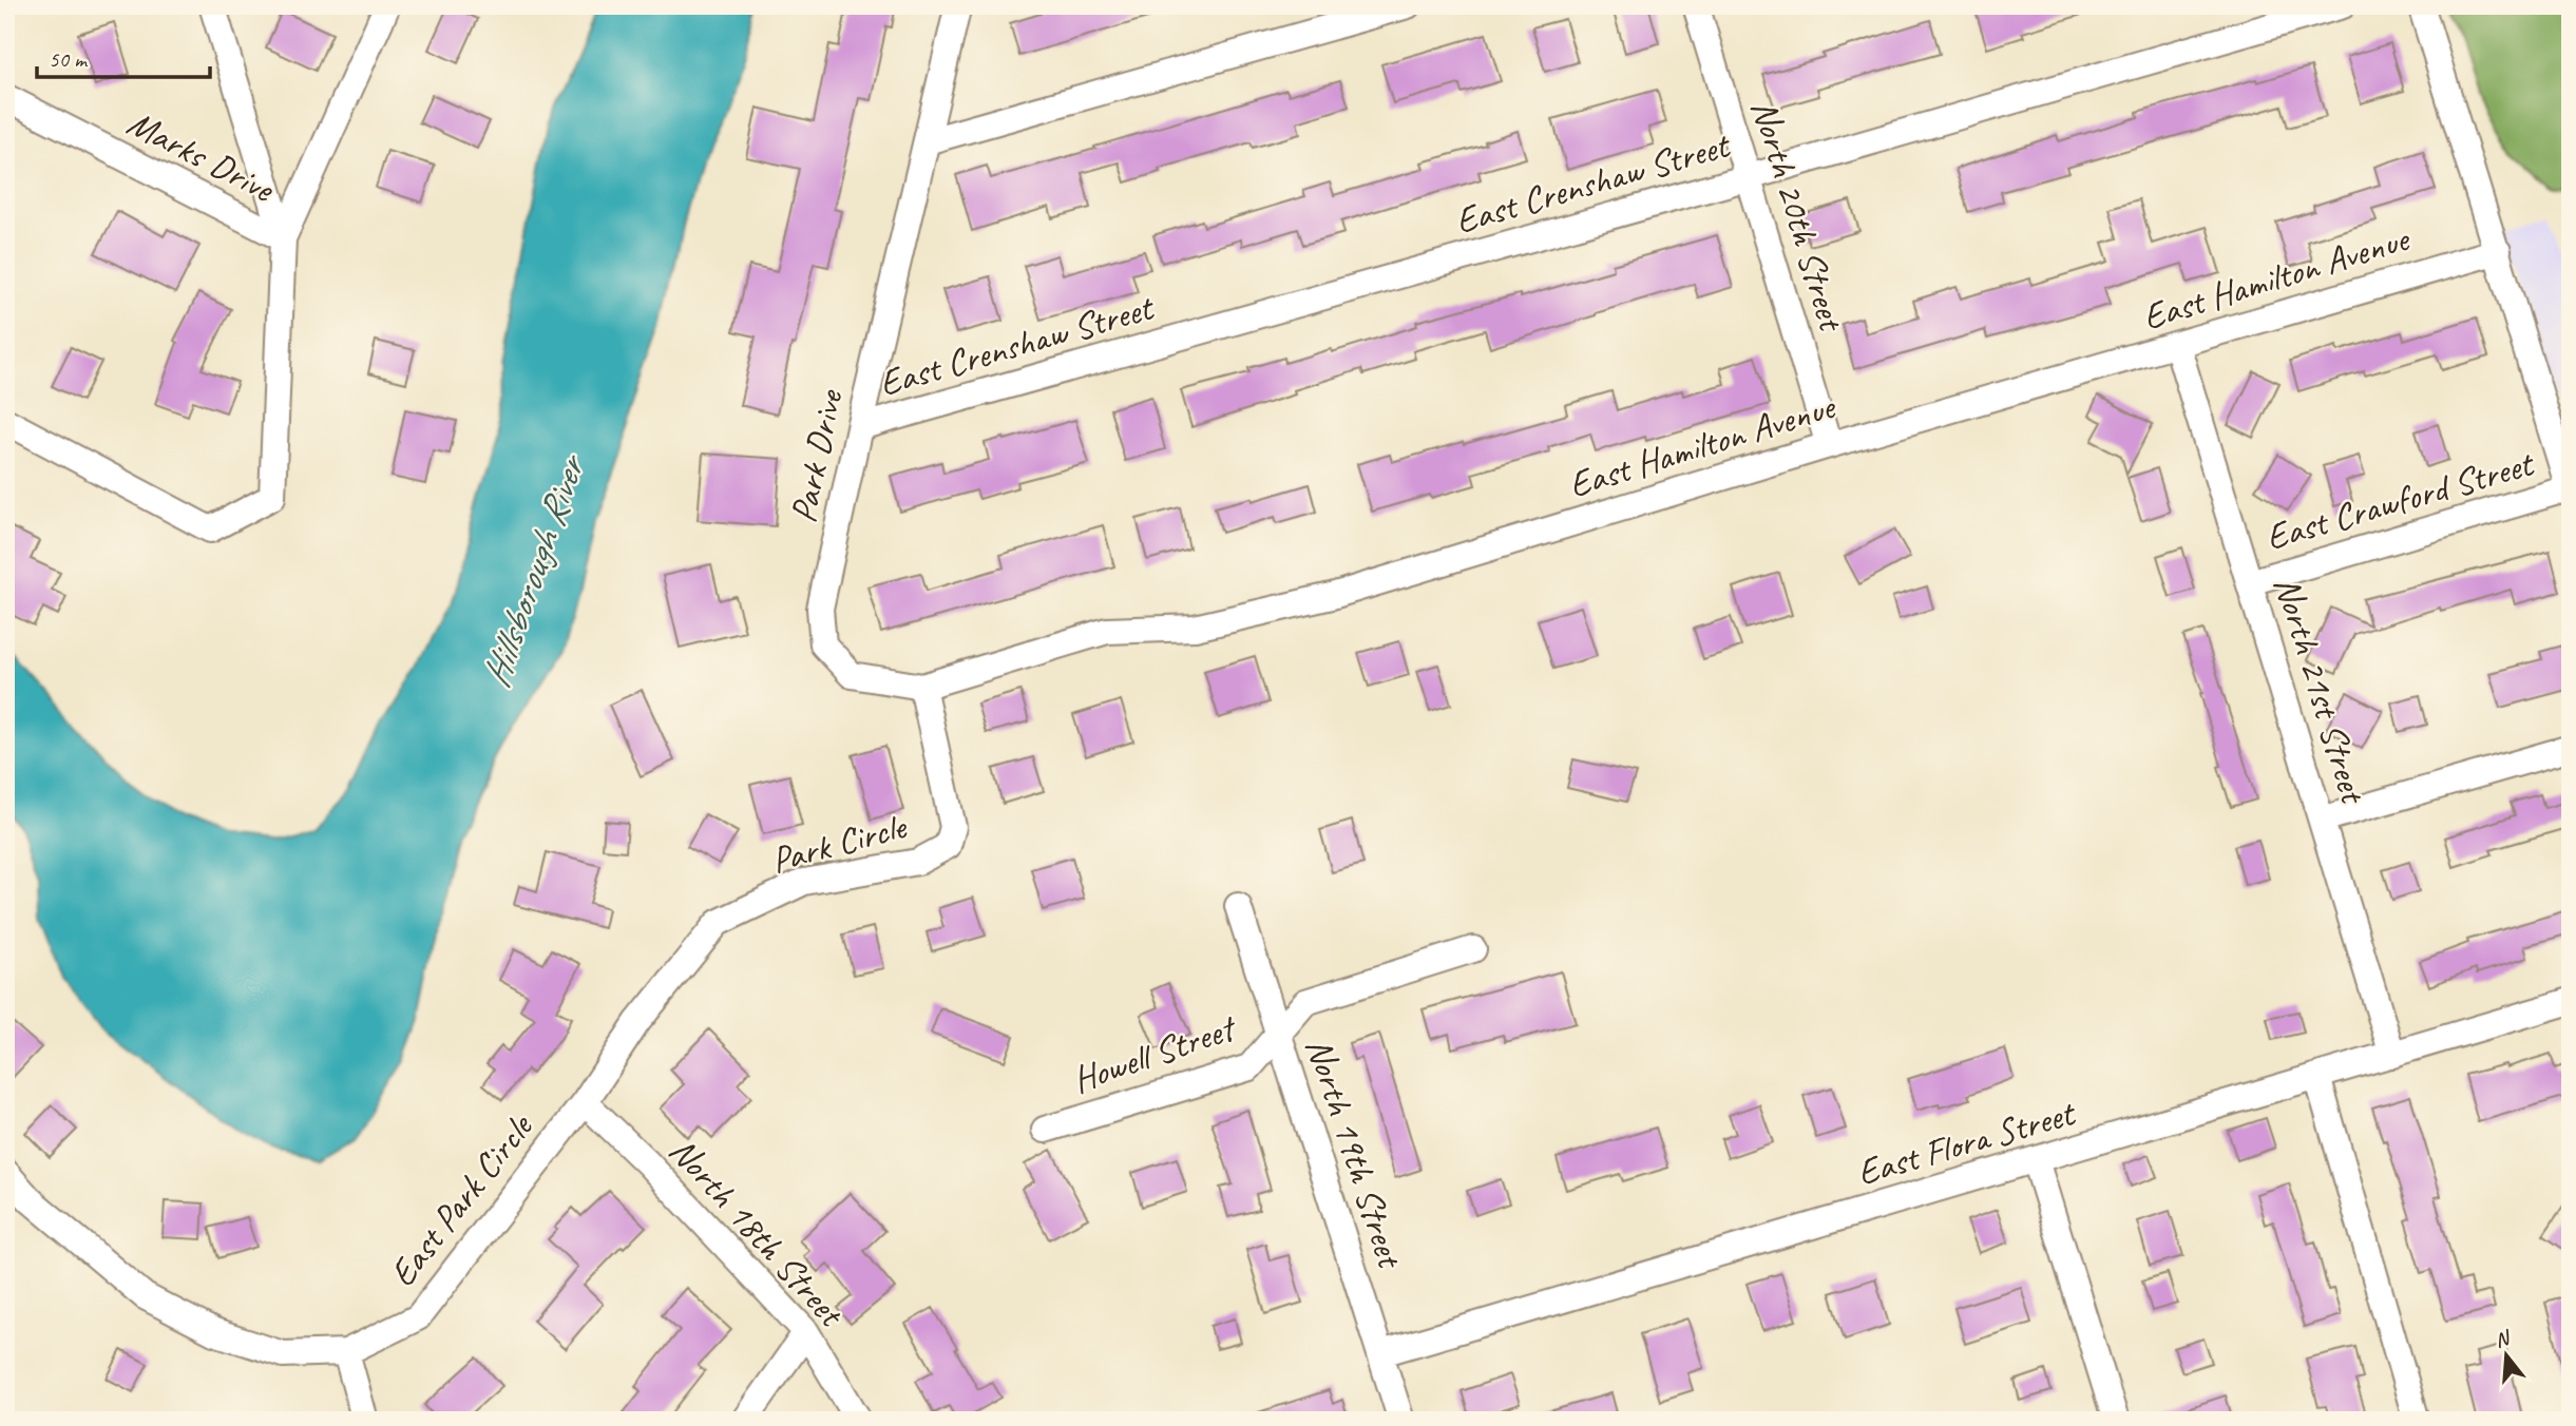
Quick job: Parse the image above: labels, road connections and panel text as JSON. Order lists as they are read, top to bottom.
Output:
{
  "streets": {
    "street": [
      "Marks Drive",
      "East Crenshaw Street",
      "North 20th Street",
      "East Hamilton Avenue",
      "Park Drive",
      "East Crawford Street",
      "North 21st Street",
      "Park Circle",
      "Howell Street",
      "East Flora Street",
      "North 19th Street",
      "East Park Circle",
      "North 18th Street"
    ]
  },
  "crossings": [
    ["East Crenshaw Street", "North 20th Street"],
    ["East Crenshaw Street", "Park Drive"],
    ["North 20th Street", "East Hamilton Avenue"],
    ["East Hamilton Avenue", "Park Drive"],
    ["East Hamilton Avenue", "North 21st Street"],
    ["East Hamilton Avenue", "Park Circle"],
    ["Park Drive", "Park Circle"],
    ["East Crawford Street", "North 21st Street"],
    ["North 21st Street", "East Flora Street"],
    ["Park Circle", "East Park Circle"],
    ["Park Circle", "North 18th Street"],
    ["Howell Street", "North 19th Street"],
    ["East Flora Street", "North 19th Street"],
    ["East Park Circle", "North 18th Street"]
  ],
  "water": ["Hillsborough River"],
  "scale_bar": "50 m",
  "north": "top"
}
